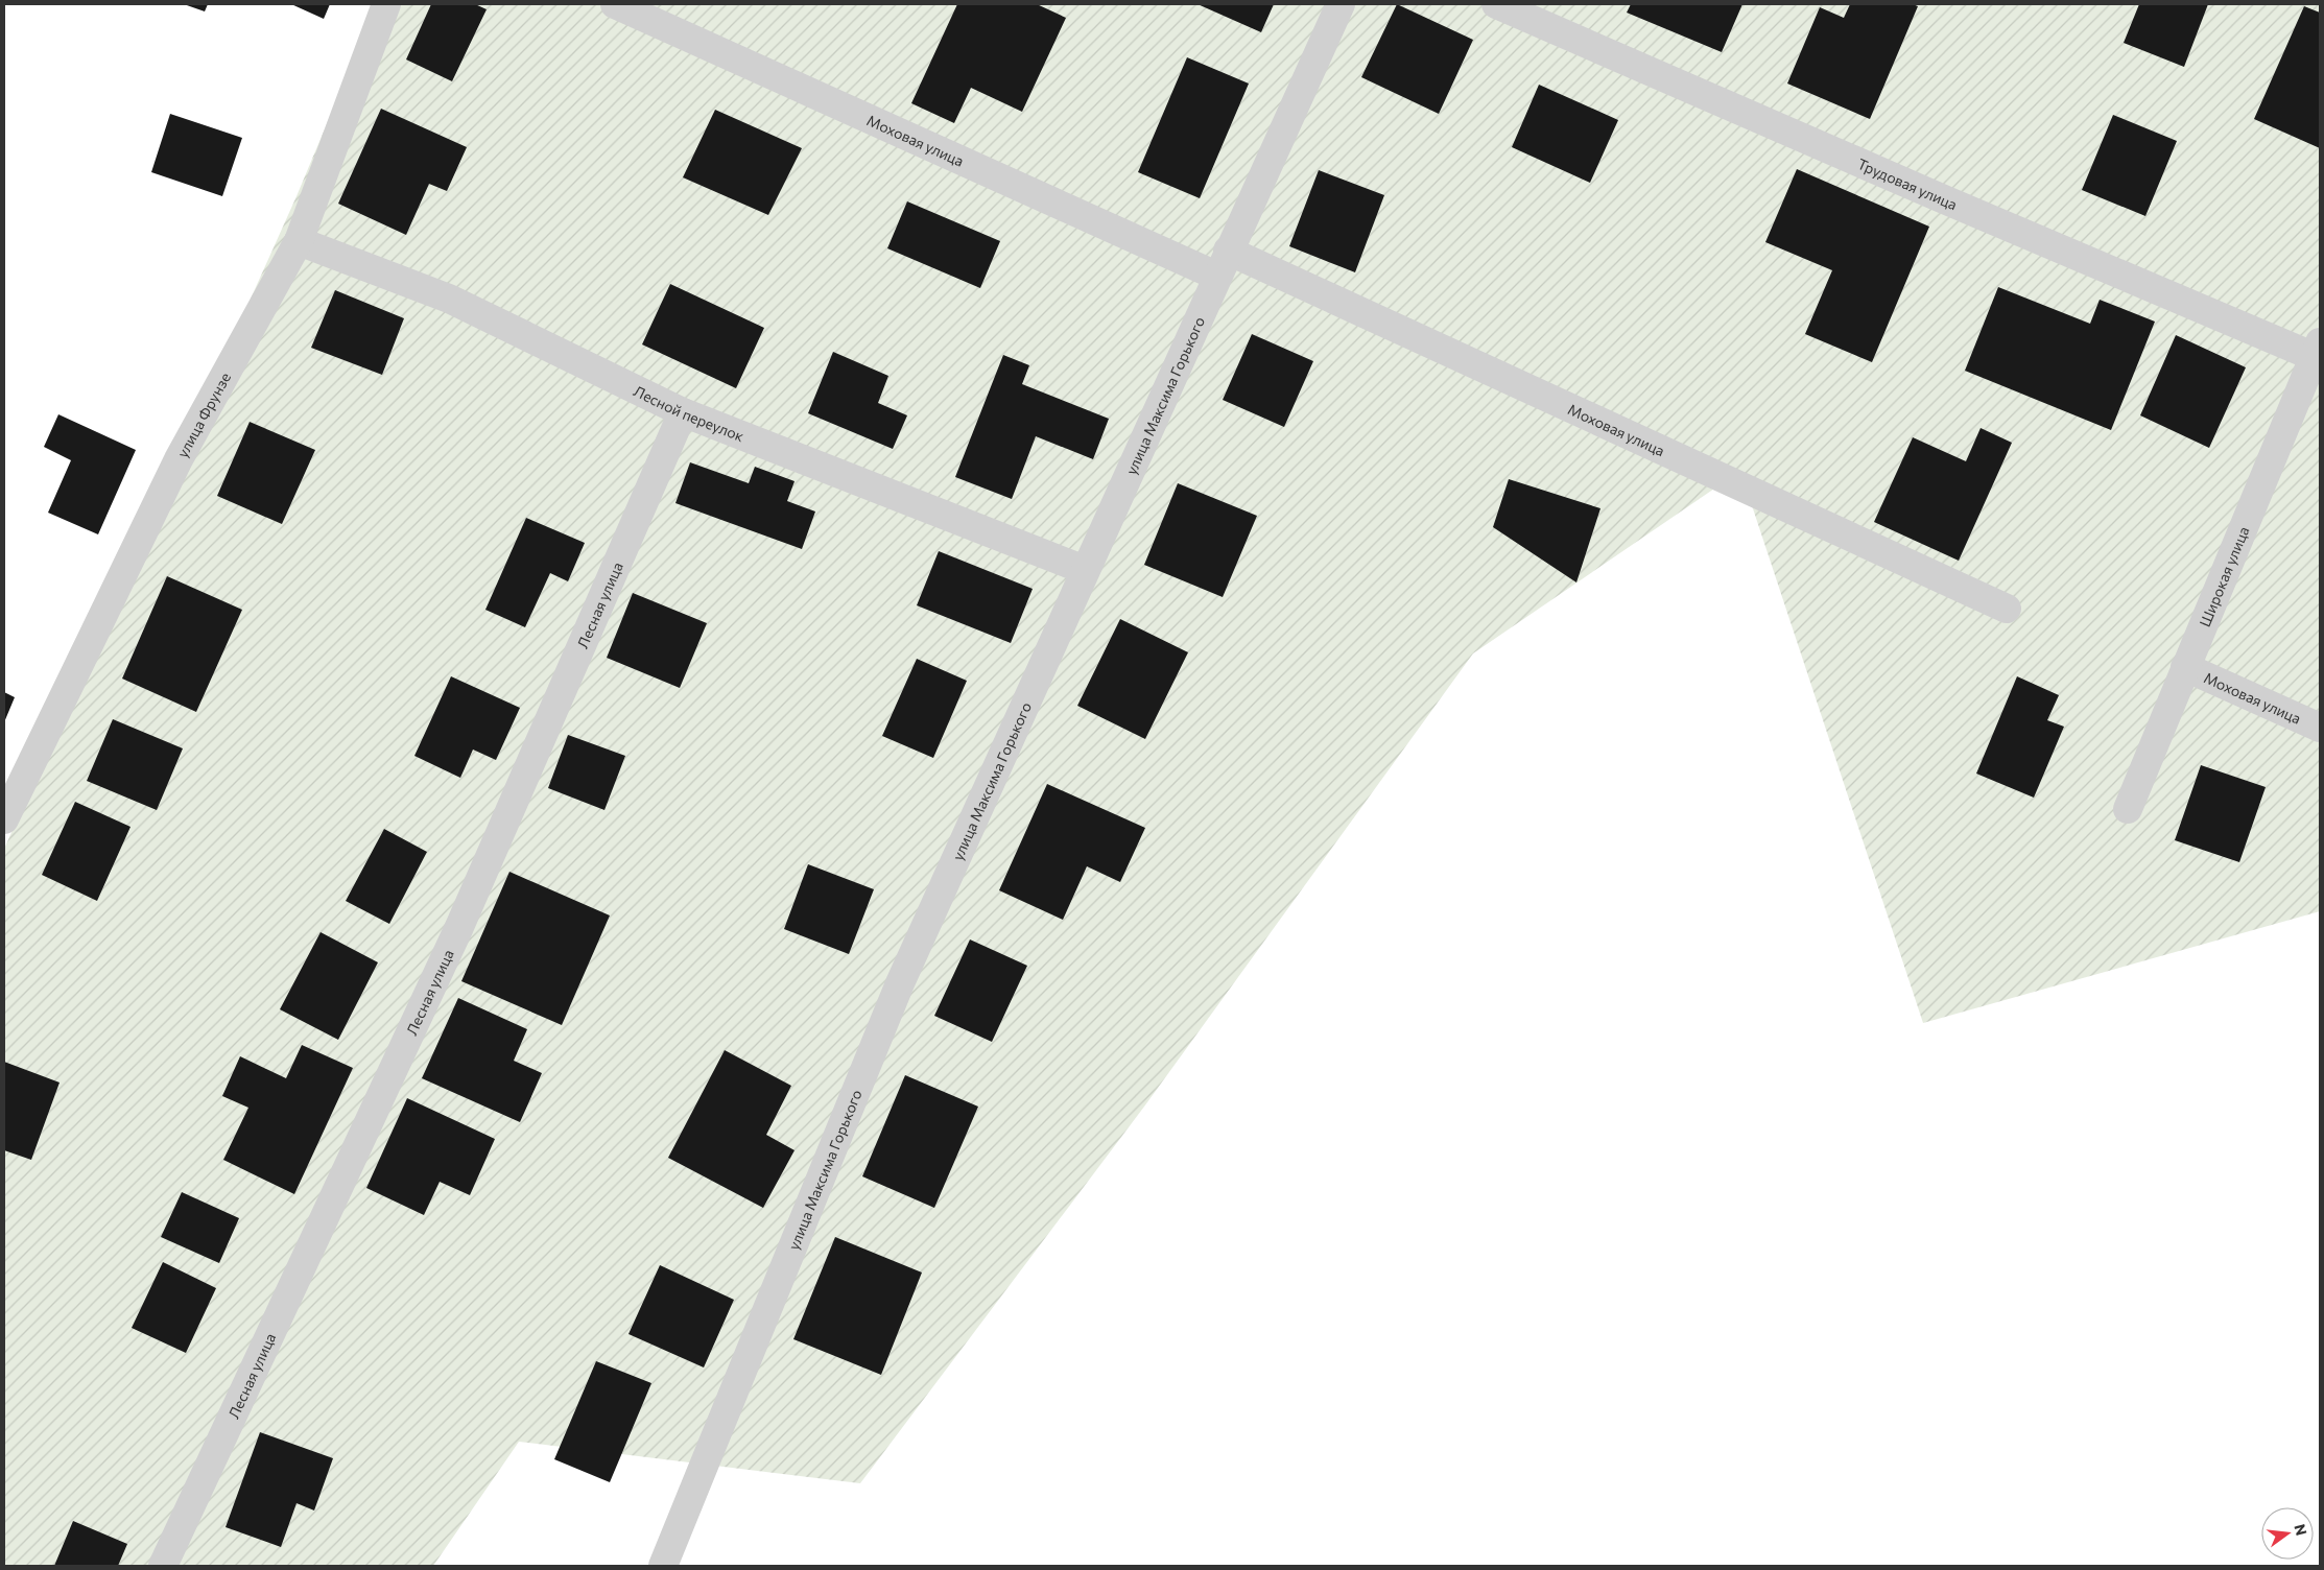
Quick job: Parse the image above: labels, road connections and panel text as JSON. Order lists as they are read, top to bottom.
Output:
{
  "streets": {
    "street": [
      "Моховая улица",
      "Трудовая улица",
      "улица Максима Горького",
      "Лесной переулок",
      "улица Фрунзе",
      "Широкая улица",
      "Лесная улица"
    ]
  },
  "crossings": [
    ["Моховая улица", "улица Максима Горького"],
    ["Моховая улица", "Широкая улица"],
    ["Трудовая улица", "Широкая улица"],
    ["улица Максима Горького", "Лесной переулок"],
    ["Лесной переулок", "улица Фрунзе"],
    ["Лесной переулок", "Лесная улица"]
  ],
  "north": "right"
}
